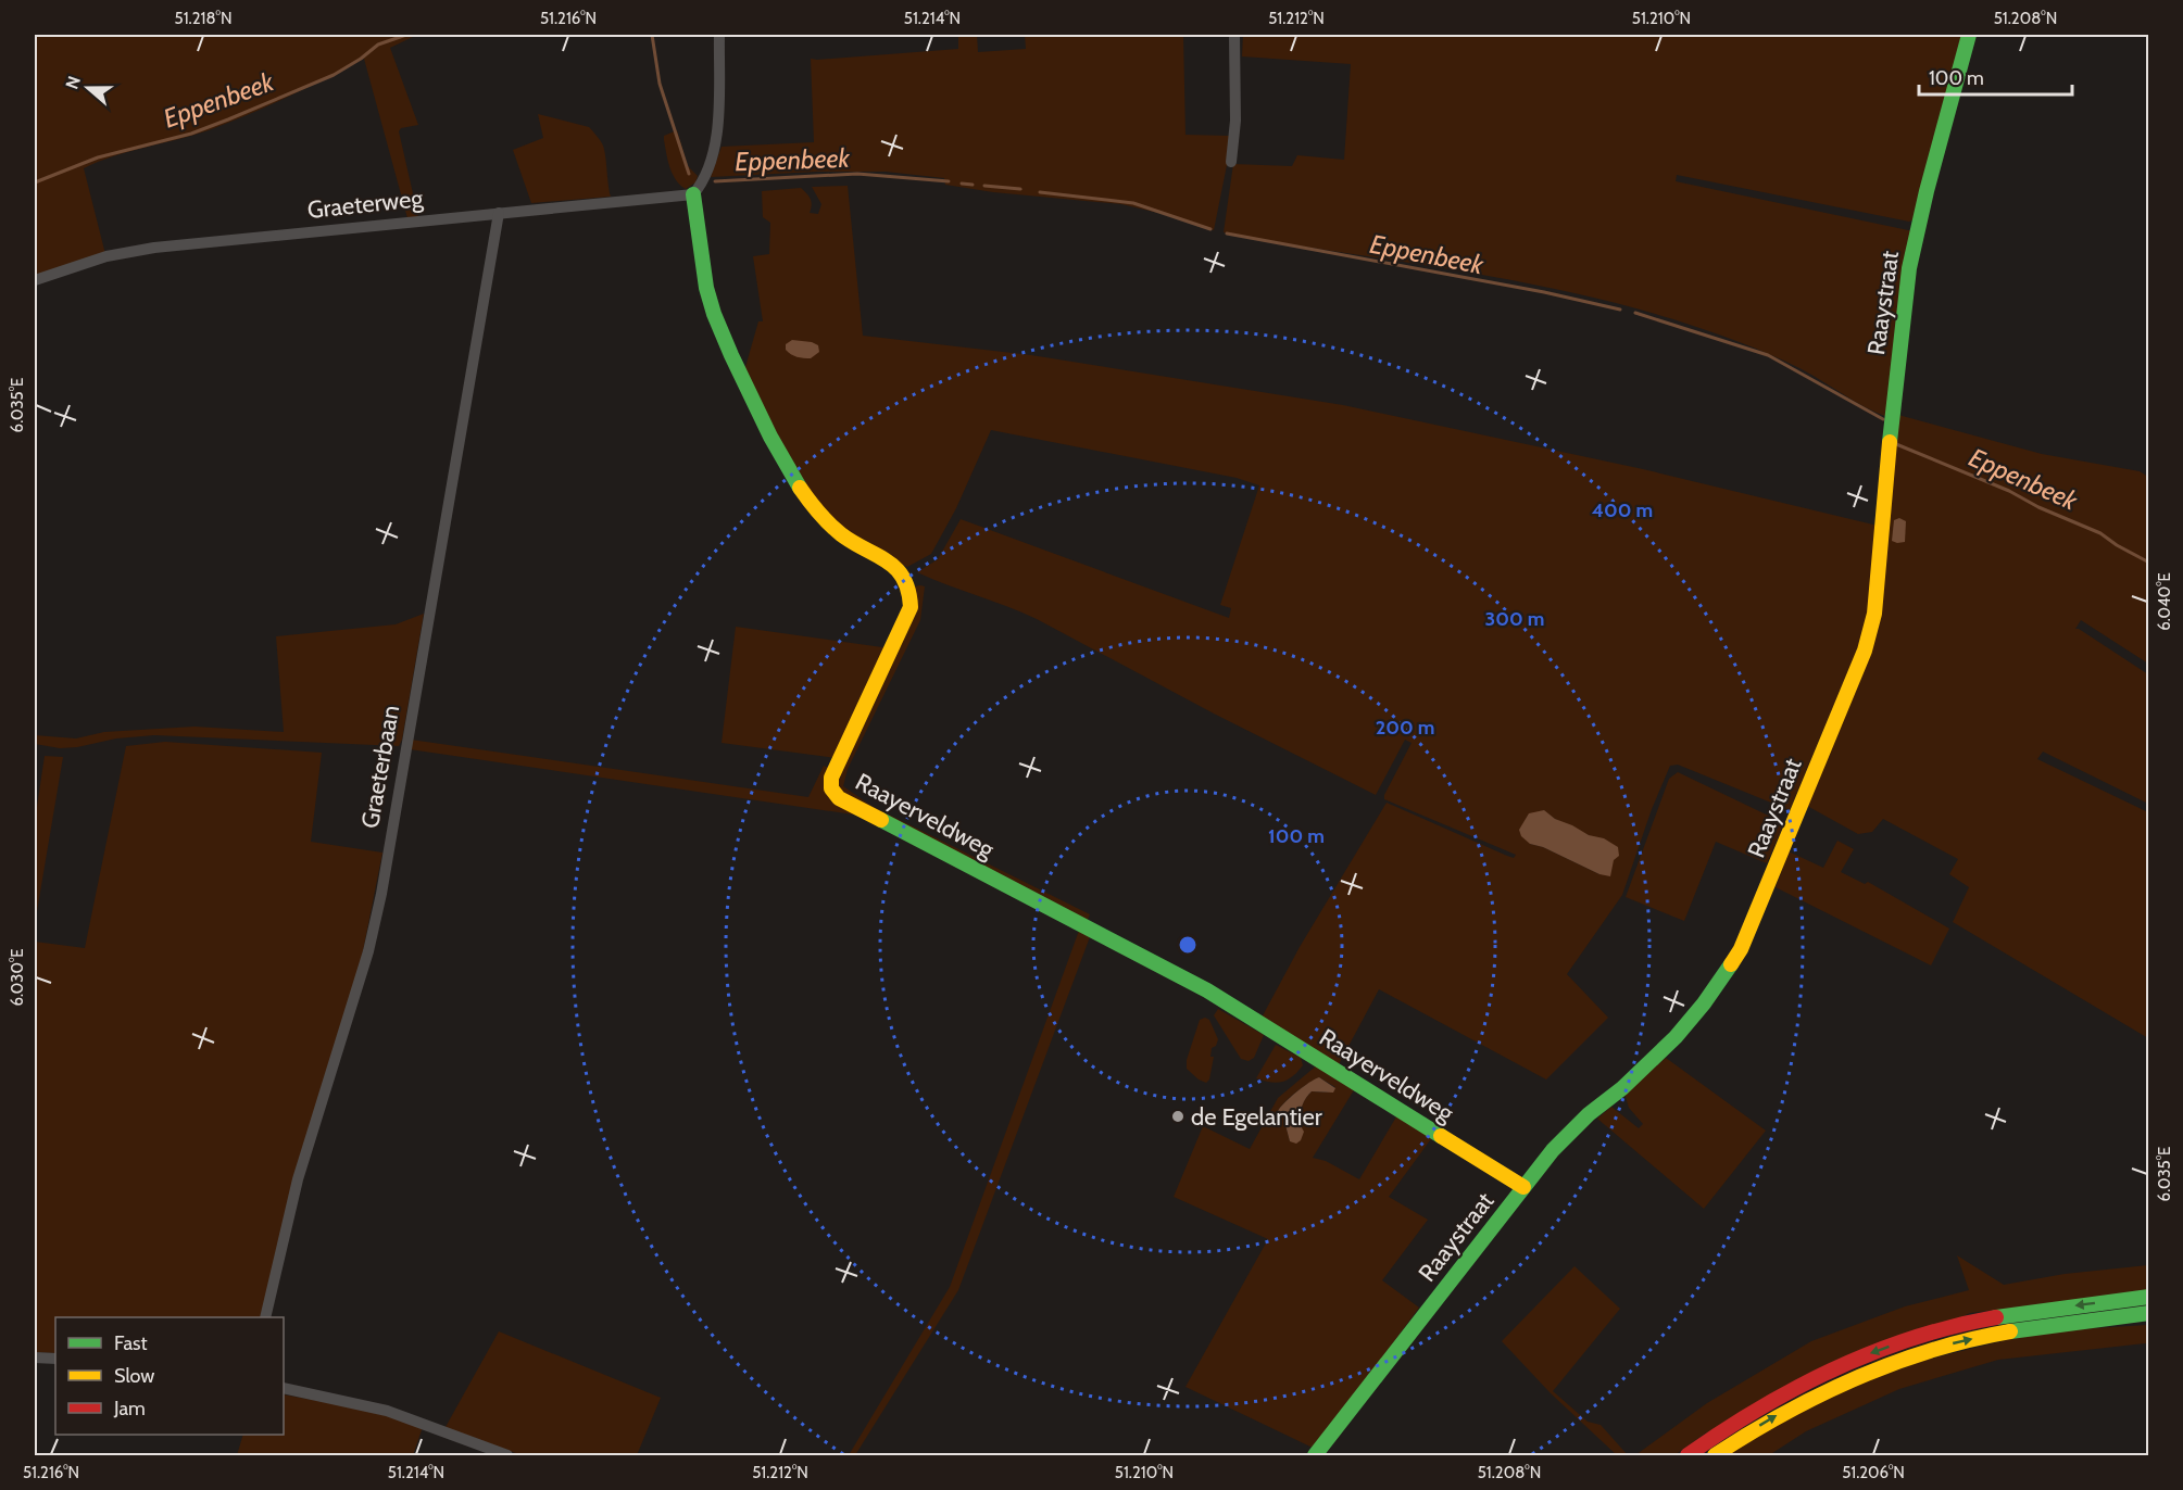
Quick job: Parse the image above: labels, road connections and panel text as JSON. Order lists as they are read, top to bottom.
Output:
{
  "streets": {
    "main road": ["Raaystraat", "Raayerveldweg"],
    "street": ["Graeterweg", "Graeterbaan"]
  },
  "crossings": [
    ["Graeterweg", "Graeterbaan"],
    ["Graeterweg", "Raayerveldweg"],
    ["Raaystraat", "Raayerveldweg"]
  ],
  "water": ["Eppenbeek"],
  "places": ["de Egelantier"],
  "legend": ["Fast", "Slow", "Jam"],
  "scale_bar": "100 m",
  "north": "left",
  "coordinates": [
    "51.218°N",
    "51.216°N",
    "51.214°N",
    "51.212°N",
    "51.210°N",
    "51.208°N",
    "6.035°E",
    "6.040°E",
    "6.030°E",
    "51.206°N"
  ],
  "rings": [
    "400 m",
    "300 m",
    "200 m",
    "100 m"
  ]
}
